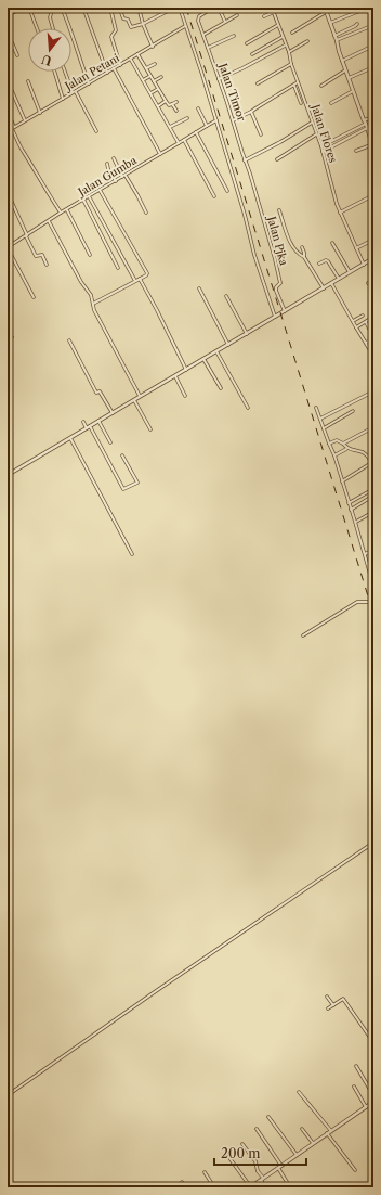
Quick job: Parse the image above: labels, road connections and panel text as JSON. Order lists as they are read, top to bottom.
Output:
{
  "streets": {
    "street": [
      "Jalan Petani",
      "Jalan Timor",
      "Jalan Flores",
      "Jalan Gumba",
      "Jalan Pjka"
    ]
  },
  "crossings": [
    ["Jalan Timor", "Jalan Pjka"]
  ],
  "scale_bar": "200 m",
  "north": "bottom"
}
